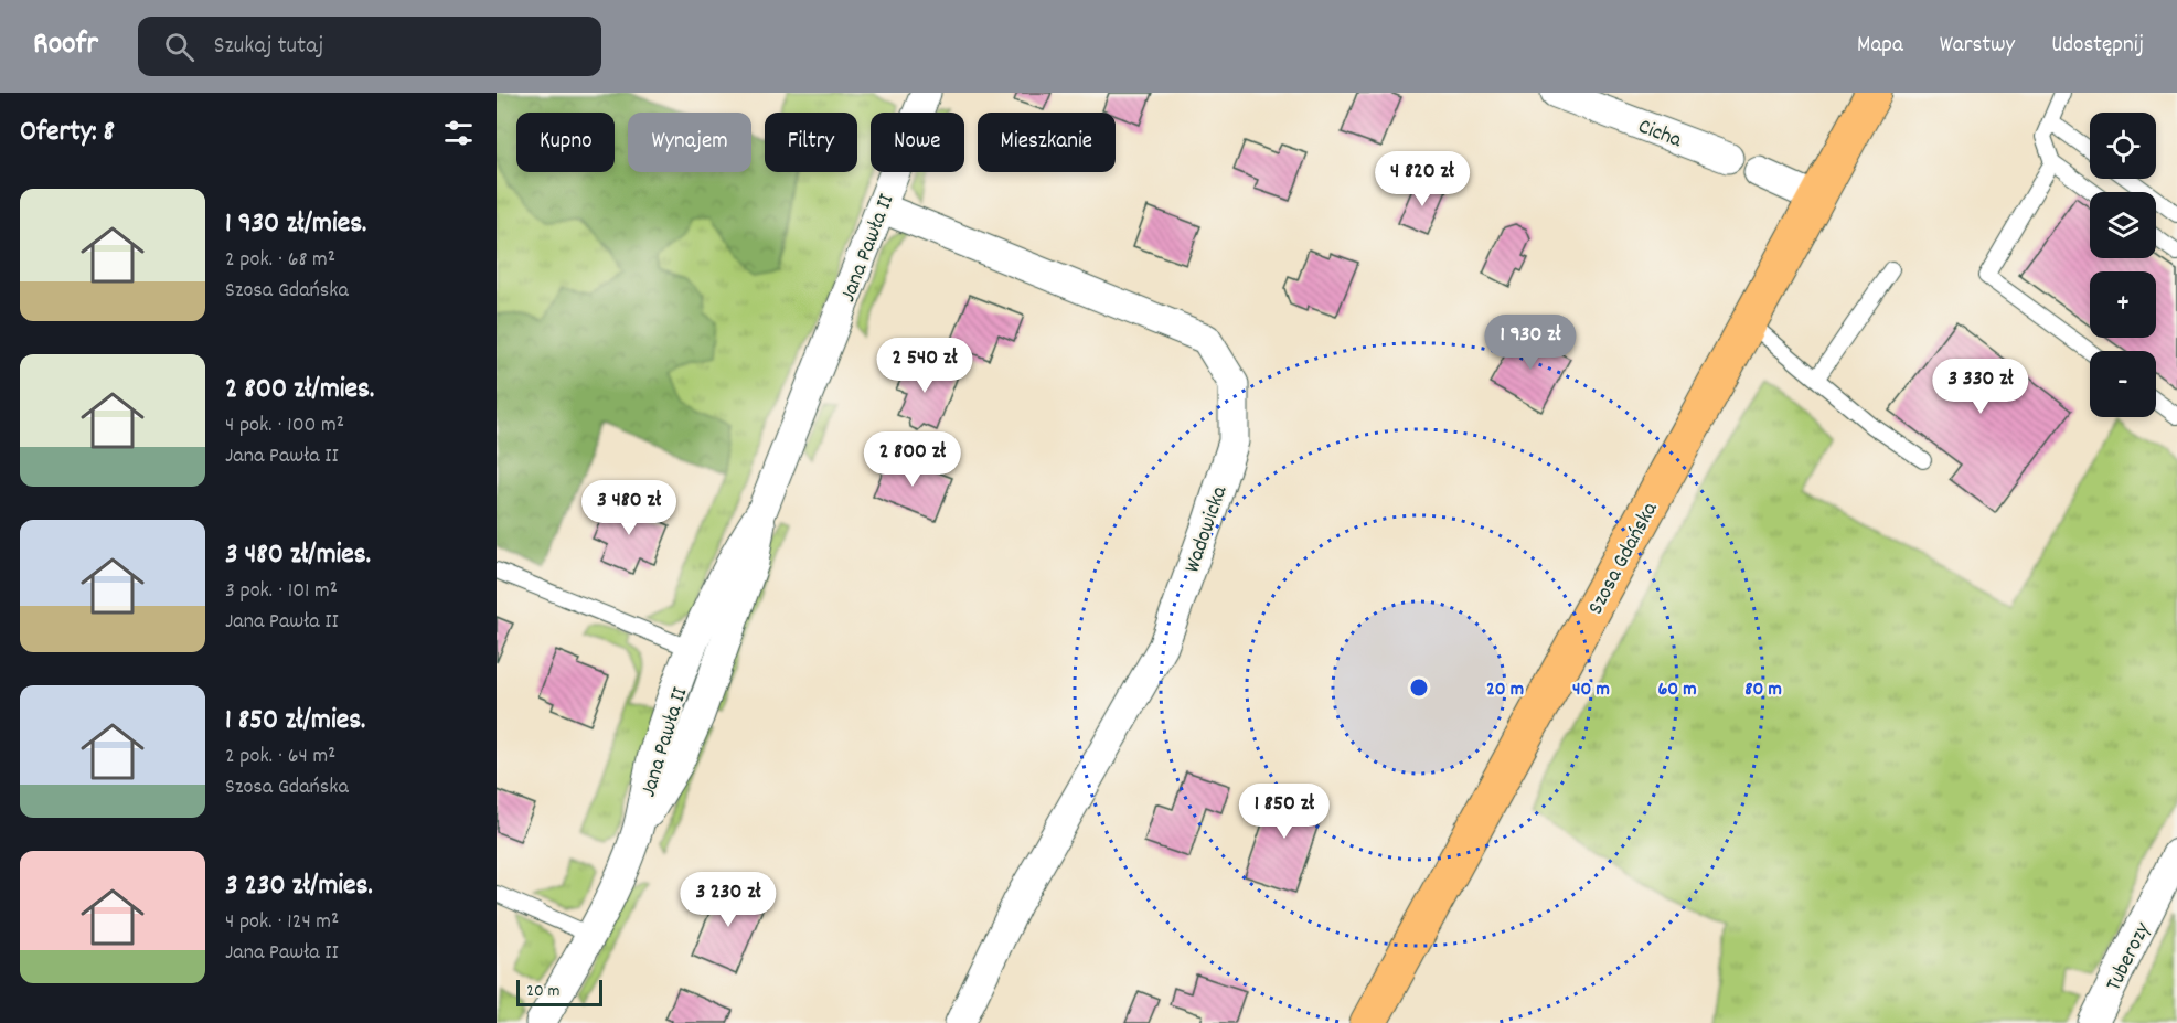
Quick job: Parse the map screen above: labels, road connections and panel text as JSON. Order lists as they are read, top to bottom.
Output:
{
  "streets": {
    "main road": ["Szosa Gdańska"],
    "street": [
      "Cicha",
      "Jana Pawła II",
      "Wadowicka",
      "Tuberozy"
    ]
  },
  "crossings": [
    ["Jana Pawła II", "Wadowicka"]
  ],
  "scale_bar": "20 m",
  "page": {
    "header": "Roofr",
    "search": "Szukaj tutaj",
    "nav": ["Mapa", "Warstwy", "Udostępnij"],
    "heading": "Oferty: 8",
    "map_buttons": ["+", "−"],
    "chip": [
      "Kupno",
      "Wynajem",
      "Filtry",
      "Nowe",
      "Mieszkanie"
    ],
    "price": [
      "4 820 zł",
      "1 930 zł",
      "2 540 zł",
      "3 330 zł",
      "2 800 zł",
      "3 480 zł",
      "1 850 zł",
      "3 230 zł"
    ],
    "list": [
      {
        "name": "1 930 zł/mies.",
        "note": "2 pok. · 68 m² · Szosa Gdańska"
      },
      {
        "name": "2 800 zł/mies.",
        "note": "4 pok. · 100 m² · Jana Pawła II"
      },
      {
        "name": "3 480 zł/mies.",
        "note": "3 pok. · 101 m² · Jana Pawła II"
      },
      {
        "name": "1 850 zł/mies.",
        "note": "2 pok. · 64 m² · Szosa Gdańska"
      },
      {
        "name": "3 230 zł/mies.",
        "note": "4 pok. · 124 m² · Jana Pawła II"
      }
    ],
    "scale": "20 m"
  },
  "rings": [
    "20 m",
    "40 m",
    "60 m",
    "80 m"
  ]
}
